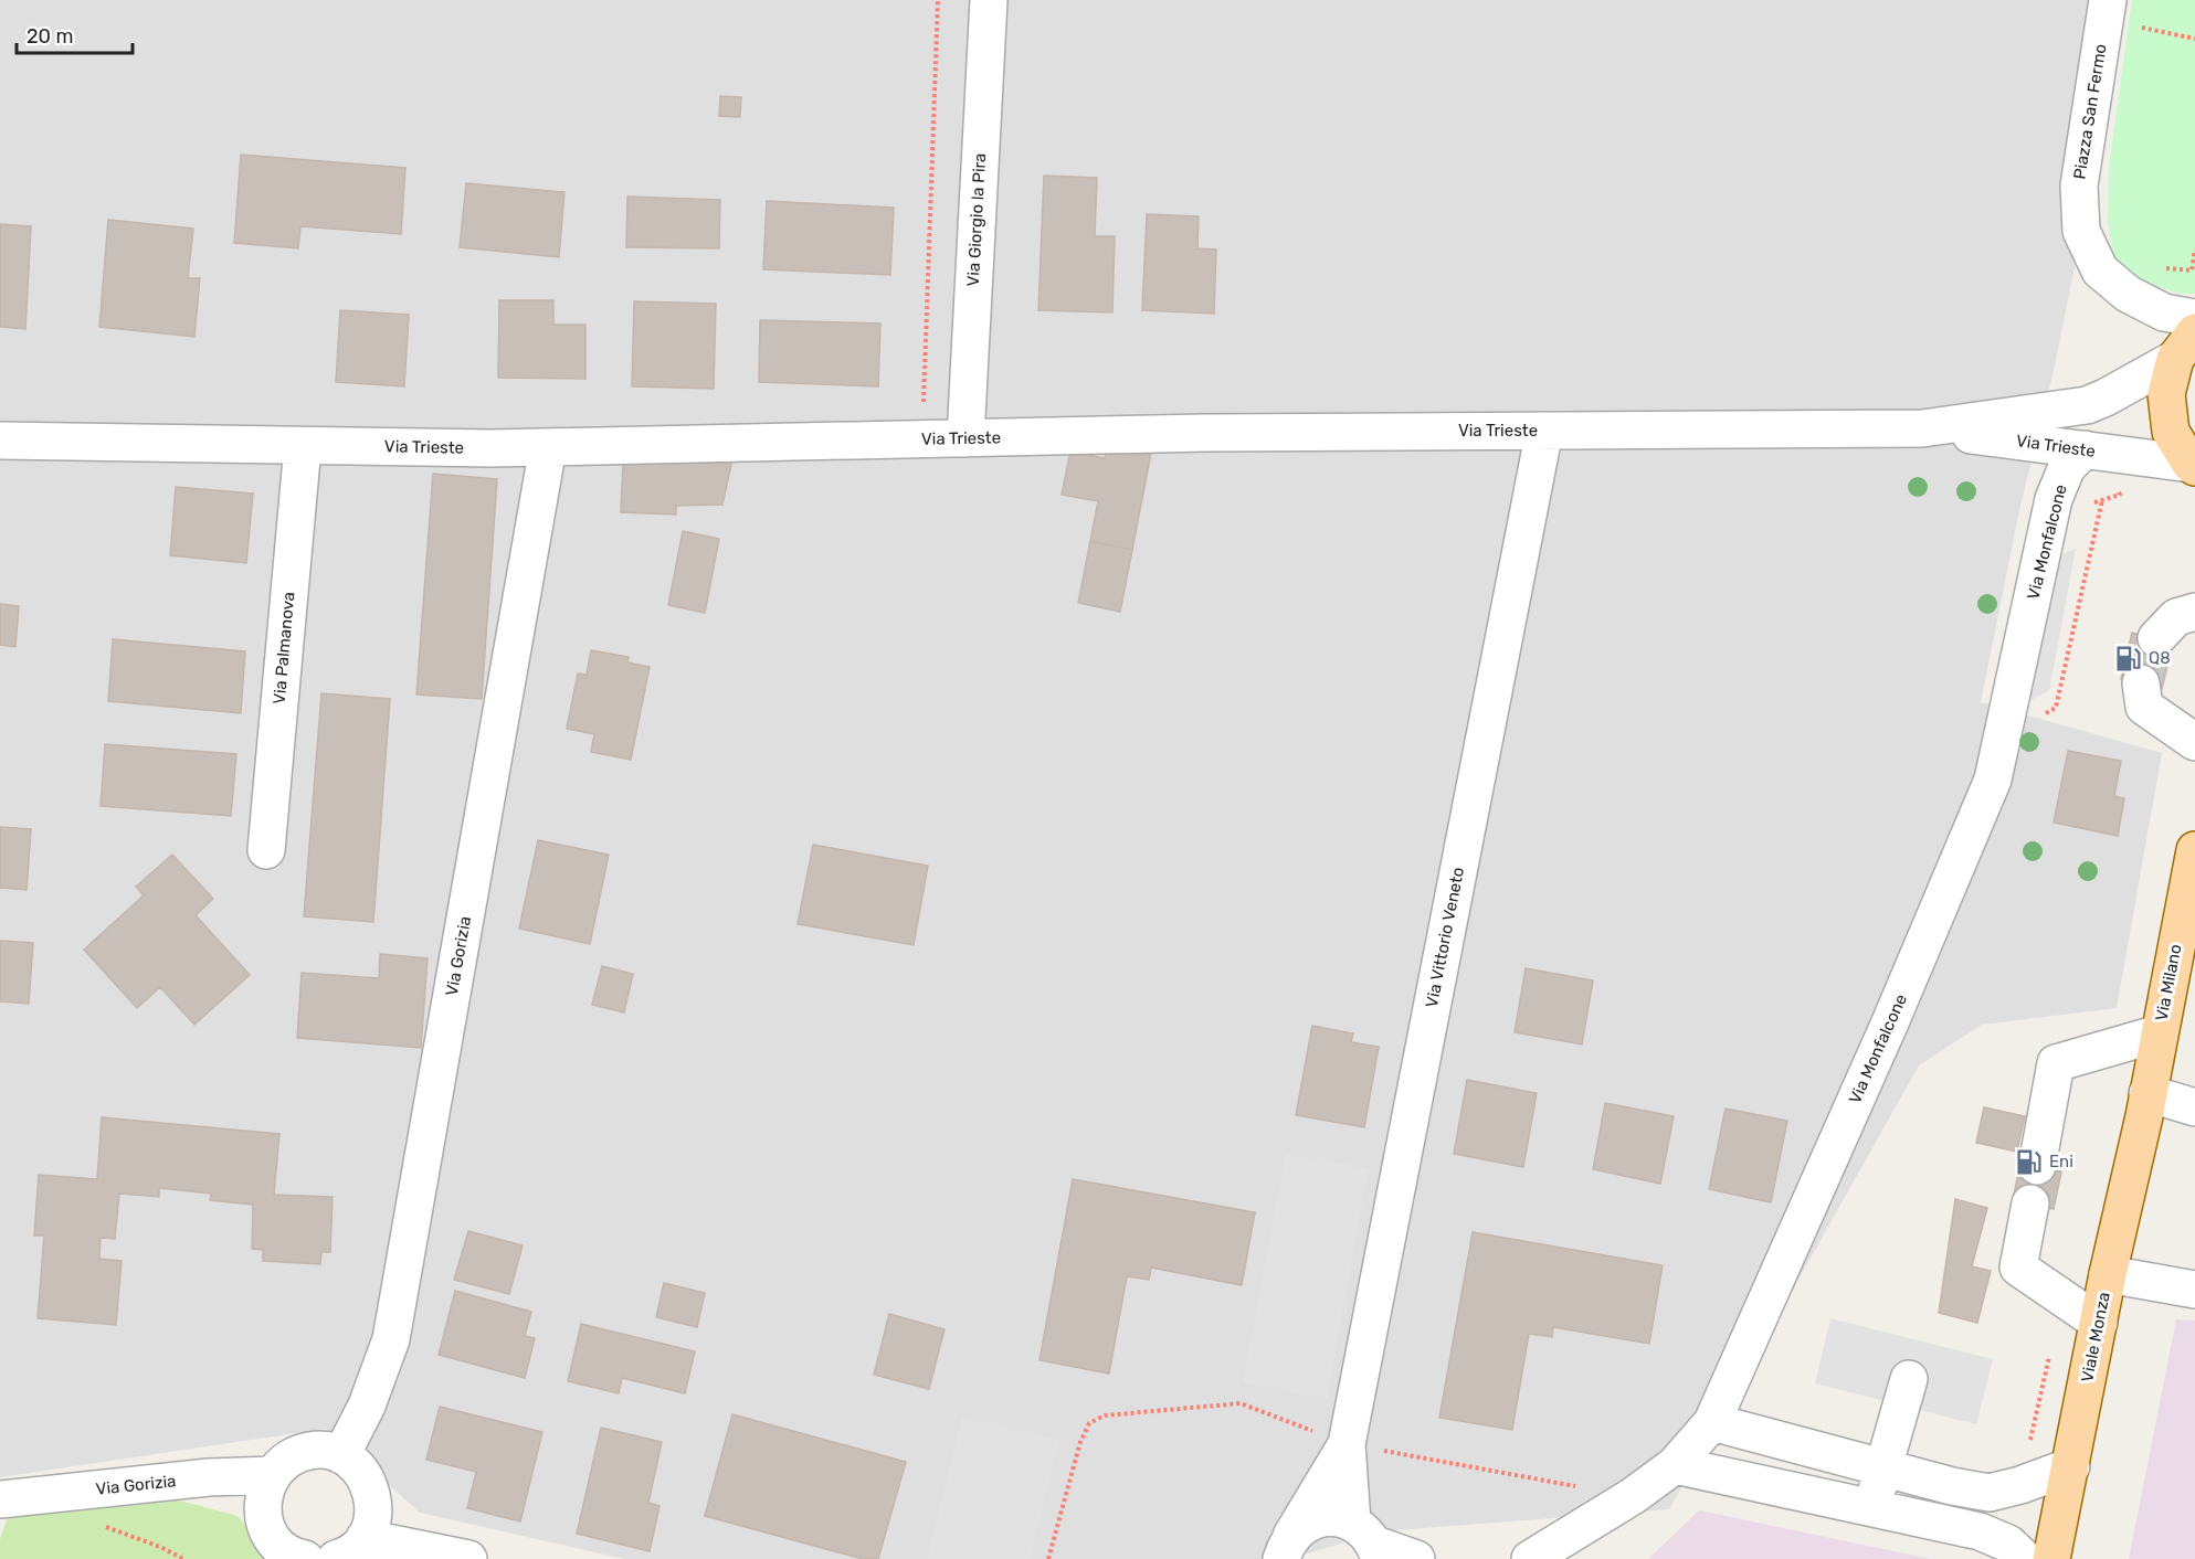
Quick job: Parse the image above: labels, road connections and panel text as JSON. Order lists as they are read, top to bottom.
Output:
{
  "streets": {
    "main road": ["Via Milano", "Viale Monza"],
    "street": [
      "Piazza San Fermo",
      "Via Giorgio la Pira",
      "Via Trieste",
      "Via Monfalcone",
      "Via Palmanova",
      "Via Vittorio Veneto",
      "Via Gorizia"
    ]
  },
  "crossings": [
    ["Via Giorgio la Pira", "Via Trieste"],
    ["Via Trieste", "Via Monfalcone"],
    ["Via Trieste", "Via Palmanova"],
    ["Via Trieste", "Via Vittorio Veneto"],
    ["Via Trieste", "Via Gorizia"],
    ["Via Milano", "Viale Monza"]
  ],
  "places": {
    "fuel station": ["Q8", "Eni"]
  },
  "scale_bar": "20 m"
}
